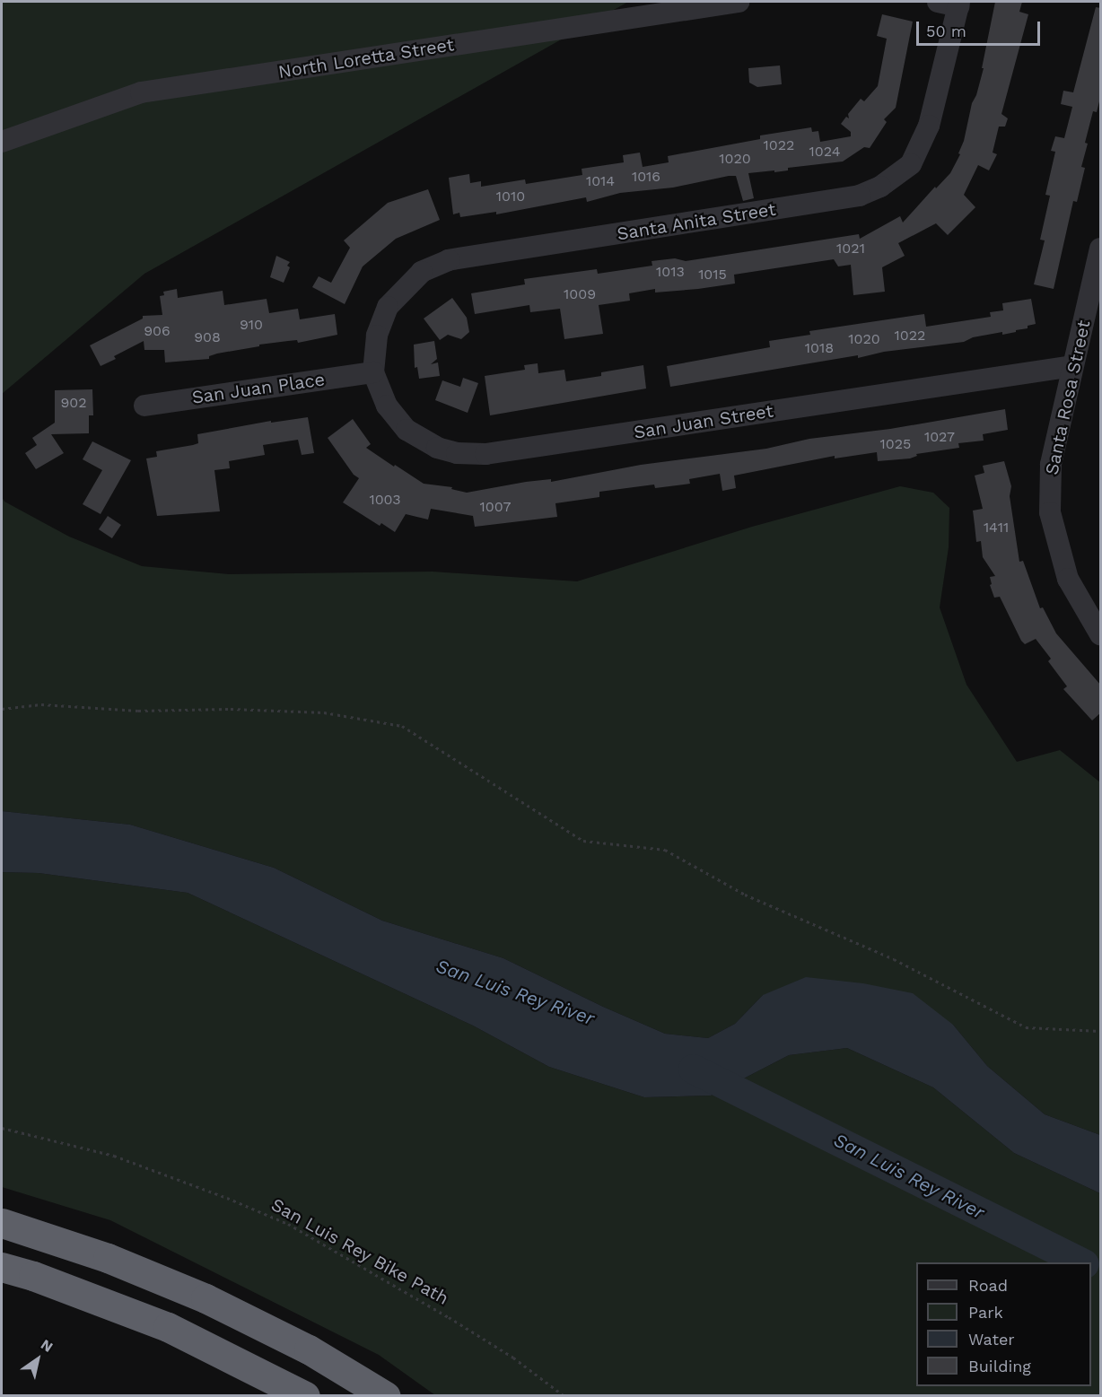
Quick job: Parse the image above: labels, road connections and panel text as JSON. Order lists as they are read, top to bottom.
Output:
{
  "streets": {
    "street": [
      "North Loretta Street",
      "Santa Anita Street",
      "San Juan Place",
      "Santa Rosa Street",
      "San Juan Street"
    ],
    "path": ["San Luis Rey Bike Path"]
  },
  "crossings": [
    ["Santa Anita Street", "San Juan Place"],
    ["Santa Anita Street", "San Juan Street"],
    ["San Juan Place", "San Juan Street"],
    ["Santa Rosa Street", "San Juan Street"]
  ],
  "water": ["San Luis Rey River"],
  "house_numbers": [
    "1022",
    "1024",
    "1020",
    "1016",
    "1014",
    "1010",
    "1021",
    "1013",
    "1015",
    "1009",
    "910",
    "906",
    "1022",
    "908",
    "1020",
    "1018",
    "902",
    "1027",
    "1025",
    "1003",
    "1007",
    "1411"
  ],
  "legend": [
    "Road",
    "Park",
    "Water",
    "Building"
  ],
  "scale_bar": "50 m",
  "north": "top right"
}
